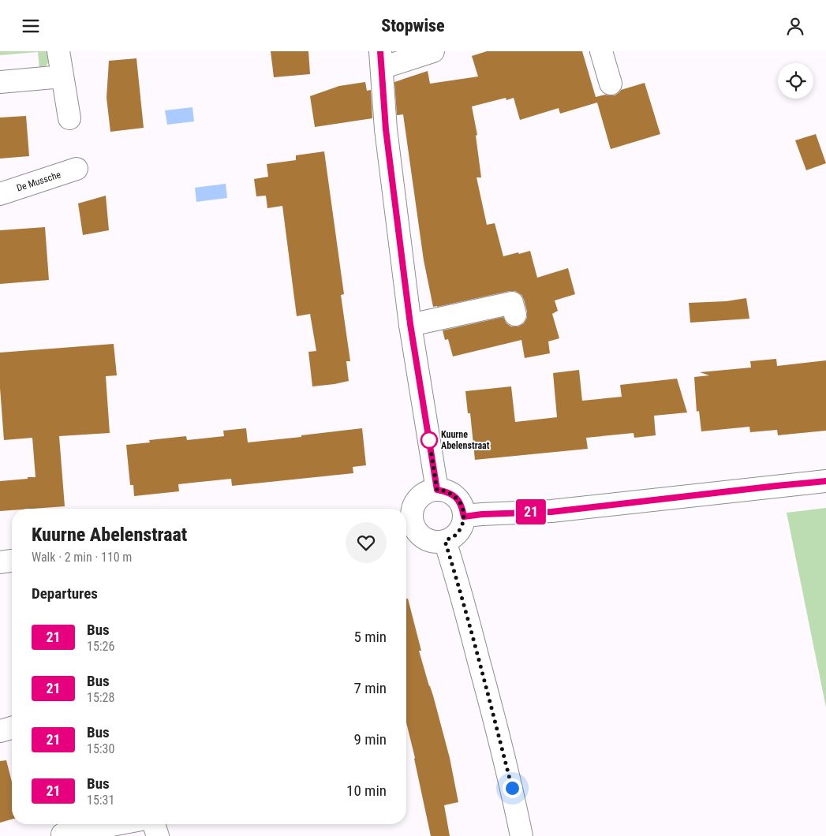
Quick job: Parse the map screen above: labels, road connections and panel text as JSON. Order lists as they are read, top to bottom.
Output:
{
  "streets": {
    "street": ["De Mussche"]
  },
  "places": ["Kuurne Abelenstraat"],
  "lines": ["bus line 21"],
  "page": {
    "header": "Stopwise",
    "on_map": "21",
    "heading": [
      ["Kuurne Abelenstraat", "Walk · 2 min · 110 m"],
      "Departures"
    ],
    "list": [
      {
        "mark": "21",
        "name": "Bus",
        "note": "15:26",
        "value": "5 min"
      },
      {
        "mark": "21",
        "name": "Bus",
        "note": "15:28",
        "value": "7 min"
      },
      {
        "mark": "21",
        "name": "Bus",
        "note": "15:30",
        "value": "9 min"
      },
      {
        "mark": "21",
        "name": "Bus",
        "note": "15:31",
        "value": "10 min"
      }
    ]
  }
}
